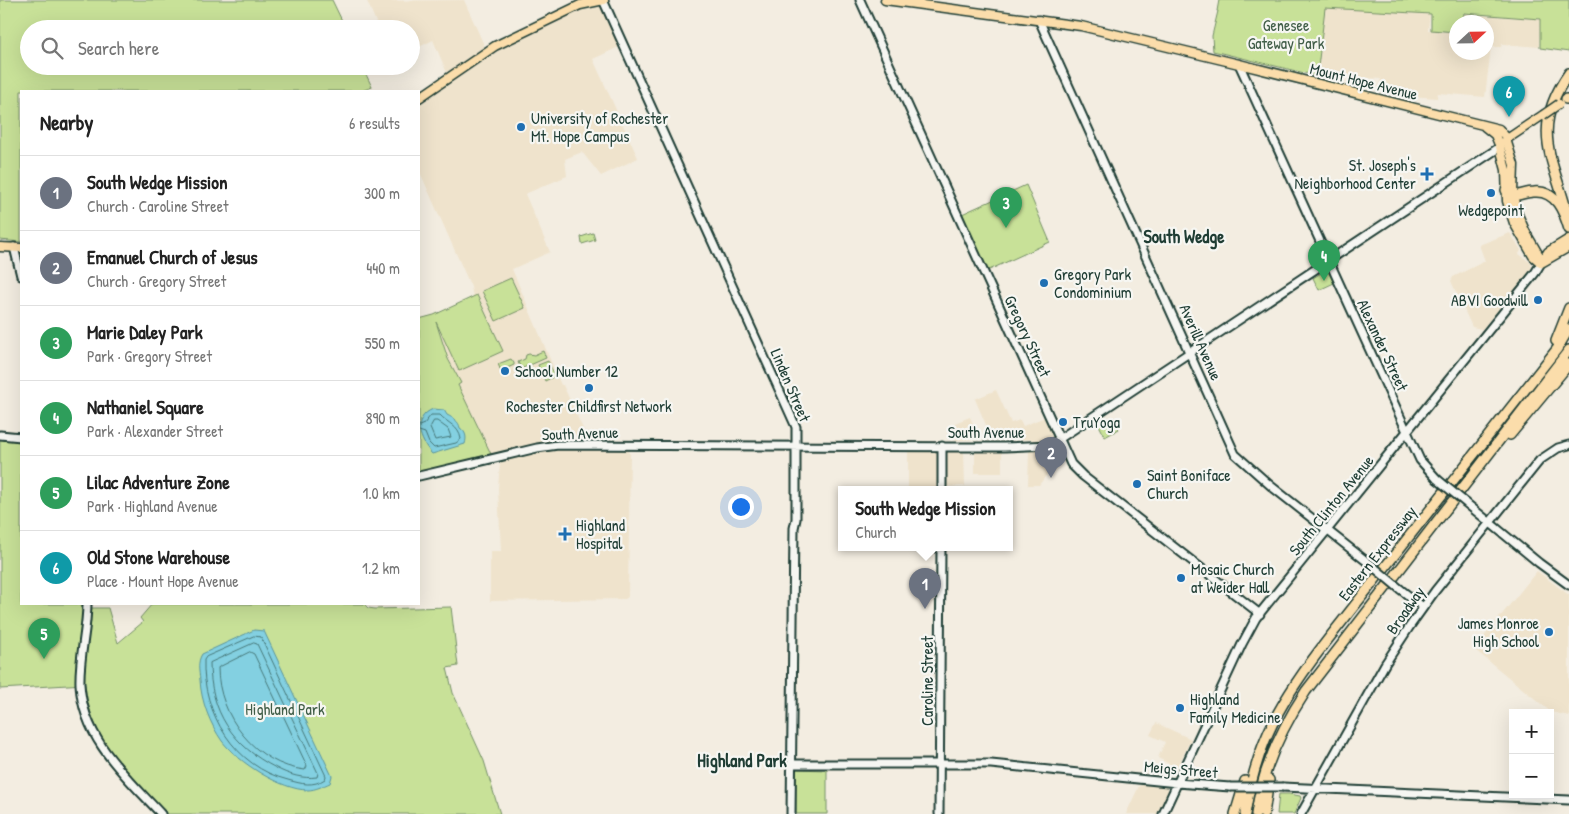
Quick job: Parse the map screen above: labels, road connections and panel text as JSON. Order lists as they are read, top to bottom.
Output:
{
  "streets": {
    "highway": ["Eastern Expressway"],
    "main road": ["Mount Hope Avenue", "South Avenue", "South Clinton Avenue"],
    "street": [
      "Gregory Street",
      "Averill Avenue",
      "Alexander Street",
      "Linden Street",
      "Broadway",
      "Caroline Street",
      "Meigs Street"
    ]
  },
  "crossings": [
    ["Mount Hope Avenue", "Averill Avenue"],
    ["Mount Hope Avenue", "Alexander Street"],
    ["Mount Hope Avenue", "South Avenue"],
    ["Gregory Street", "South Avenue"],
    ["Gregory Street", "South Clinton Avenue"],
    ["Averill Avenue", "South Avenue"],
    ["Averill Avenue", "South Clinton Avenue"],
    ["Averill Avenue", "Broadway"],
    ["Alexander Street", "South Avenue"],
    ["Alexander Street", "South Clinton Avenue"],
    ["Alexander Street", "Broadway"],
    ["Linden Street", "South Avenue"],
    ["Linden Street", "Meigs Street"],
    ["South Clinton Avenue", "Meigs Street"],
    ["Broadway", "Meigs Street"],
    ["Caroline Street", "Meigs Street"]
  ],
  "districts": ["South Wedge", "Highland Park"],
  "parks": ["Genesee Gateway Park", "Highland Park"],
  "places": {
    "other": [
      "University of Rochester Mt. Hope Campus",
      "Wedgepoint",
      "Gregory Park Condominium",
      "ABVI Goodwill",
      "School Number 12",
      "Rochester Childfirst Network",
      "TruYoga",
      "Saint Boniface Church",
      "Mosaic Church at Weider Hall",
      "James Monroe High School",
      "Highland Family Medicine"
    ],
    "health": ["St. Joseph's Neighborhood Center", "Highland Hospital"]
  },
  "north": "right",
  "page": {
    "search": "Search here",
    "pins": [
      "6",
      "3",
      "4",
      "2",
      "1",
      "5"
    ],
    "heading": ["Nearby", "6 results"],
    "list": [
      {
        "mark": "1",
        "name": "South Wedge Mission",
        "note": "Church · Caroline Street",
        "value": "300 m"
      },
      {
        "mark": "2",
        "name": "Emanuel Church of Jesus",
        "note": "Church · Gregory Street",
        "value": "440 m"
      },
      {
        "mark": "3",
        "name": "Marie Daley Park",
        "note": "Park · Gregory Street",
        "value": "550 m"
      },
      {
        "mark": "4",
        "name": "Nathaniel Square",
        "note": "Park · Alexander Street",
        "value": "890 m"
      },
      {
        "mark": "5",
        "name": "Lilac Adventure Zone",
        "note": "Park · Highland Avenue",
        "value": "1.0 km"
      },
      {
        "mark": "6",
        "name": "Old Stone Warehouse",
        "note": "Place · Mount Hope Avenue",
        "value": "1.2 km"
      }
    ],
    "popup": ["South Wedge Mission", "Church"],
    "map_buttons": ["+", "−"]
  }
}
